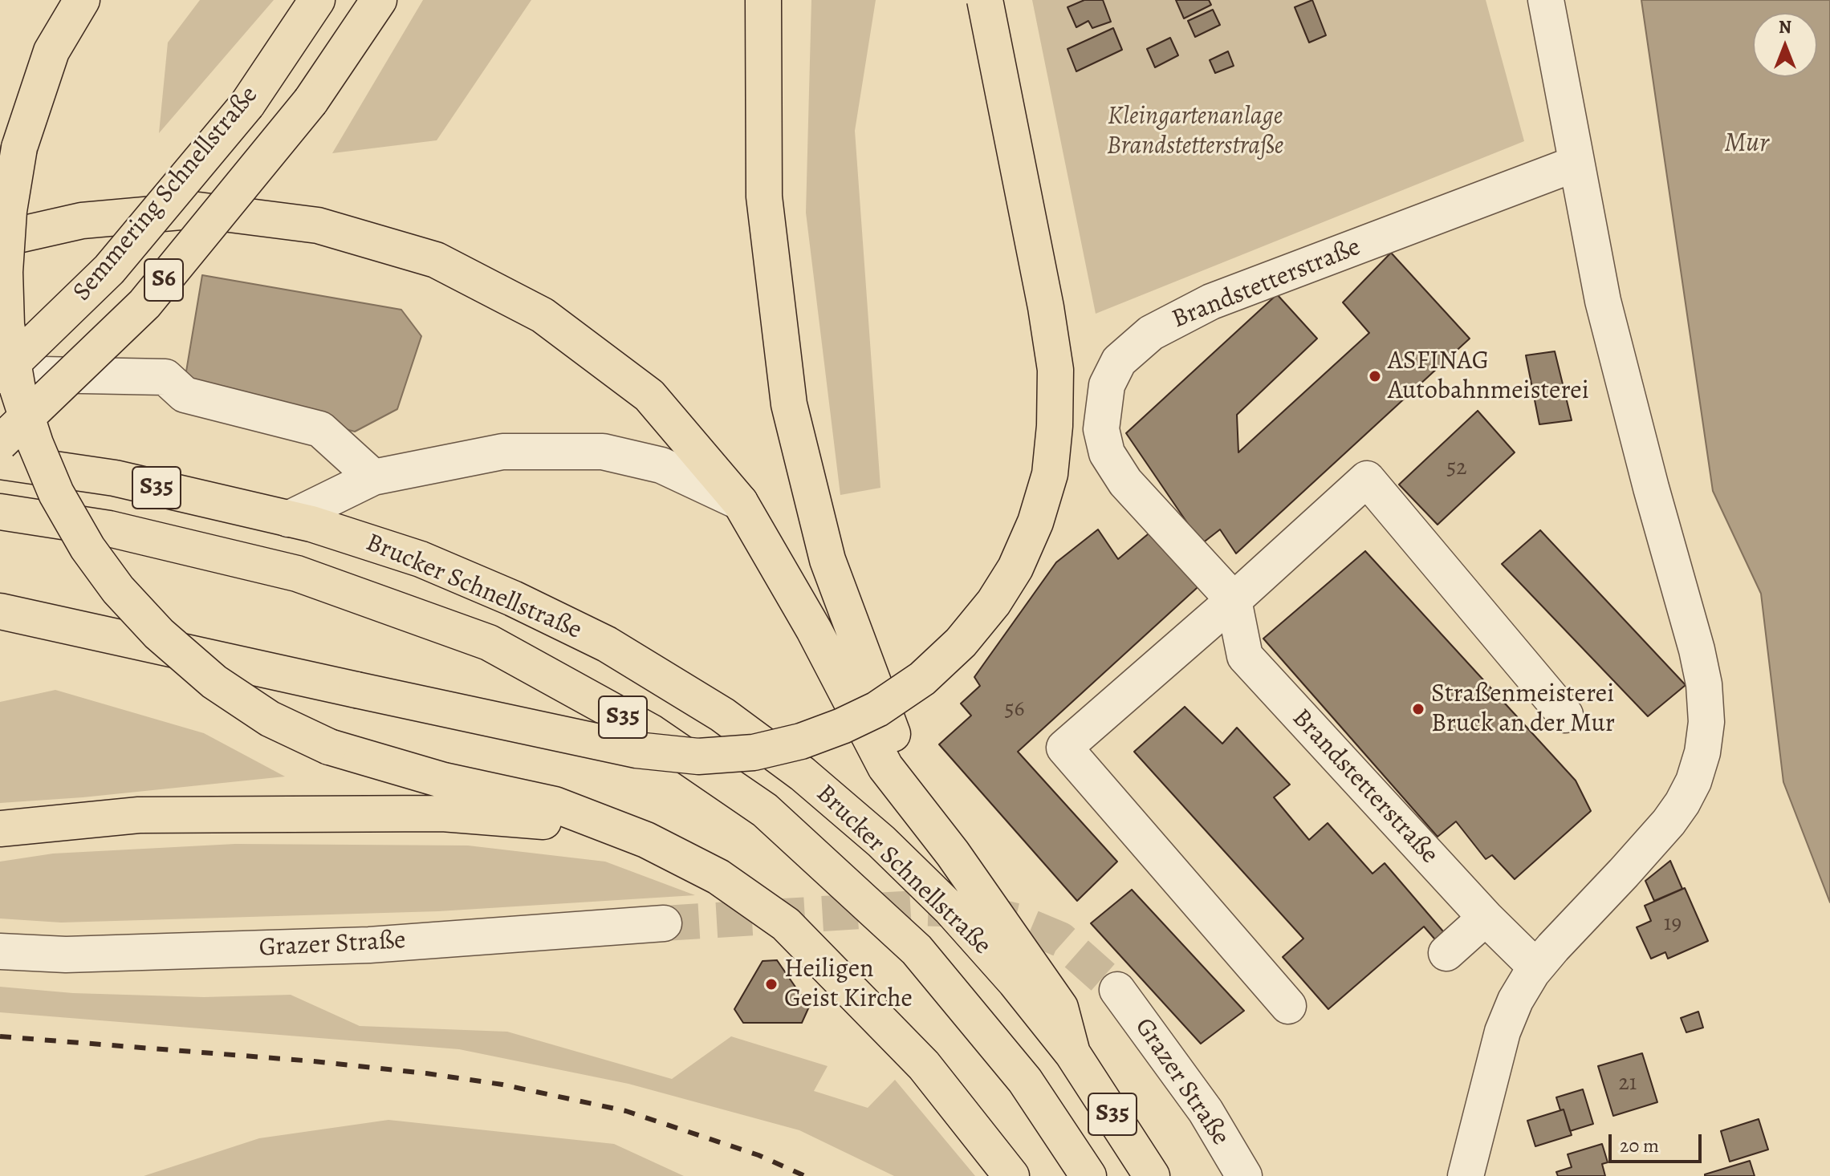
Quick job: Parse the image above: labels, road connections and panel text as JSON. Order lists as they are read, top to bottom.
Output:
{
  "streets": {
    "highway": [
      "Semmering Schnellstraße",
      "S6",
      "S35",
      "Brucker Schnellstraße"
    ],
    "street": ["Brandstetterstraße", "Grazer Straße"]
  },
  "water": ["Mur"],
  "parks": ["Kleingartenanlage Brandstetterstraße"],
  "places": ["ASFINAG Autobahnmeisterei", "Straßenmeisterei Bruck an der Mur", "Heiligen Geist Kirche"],
  "house_numbers": [
    "52",
    "56",
    "19",
    "21"
  ],
  "scale_bar": "20 m",
  "north": "top"
}
